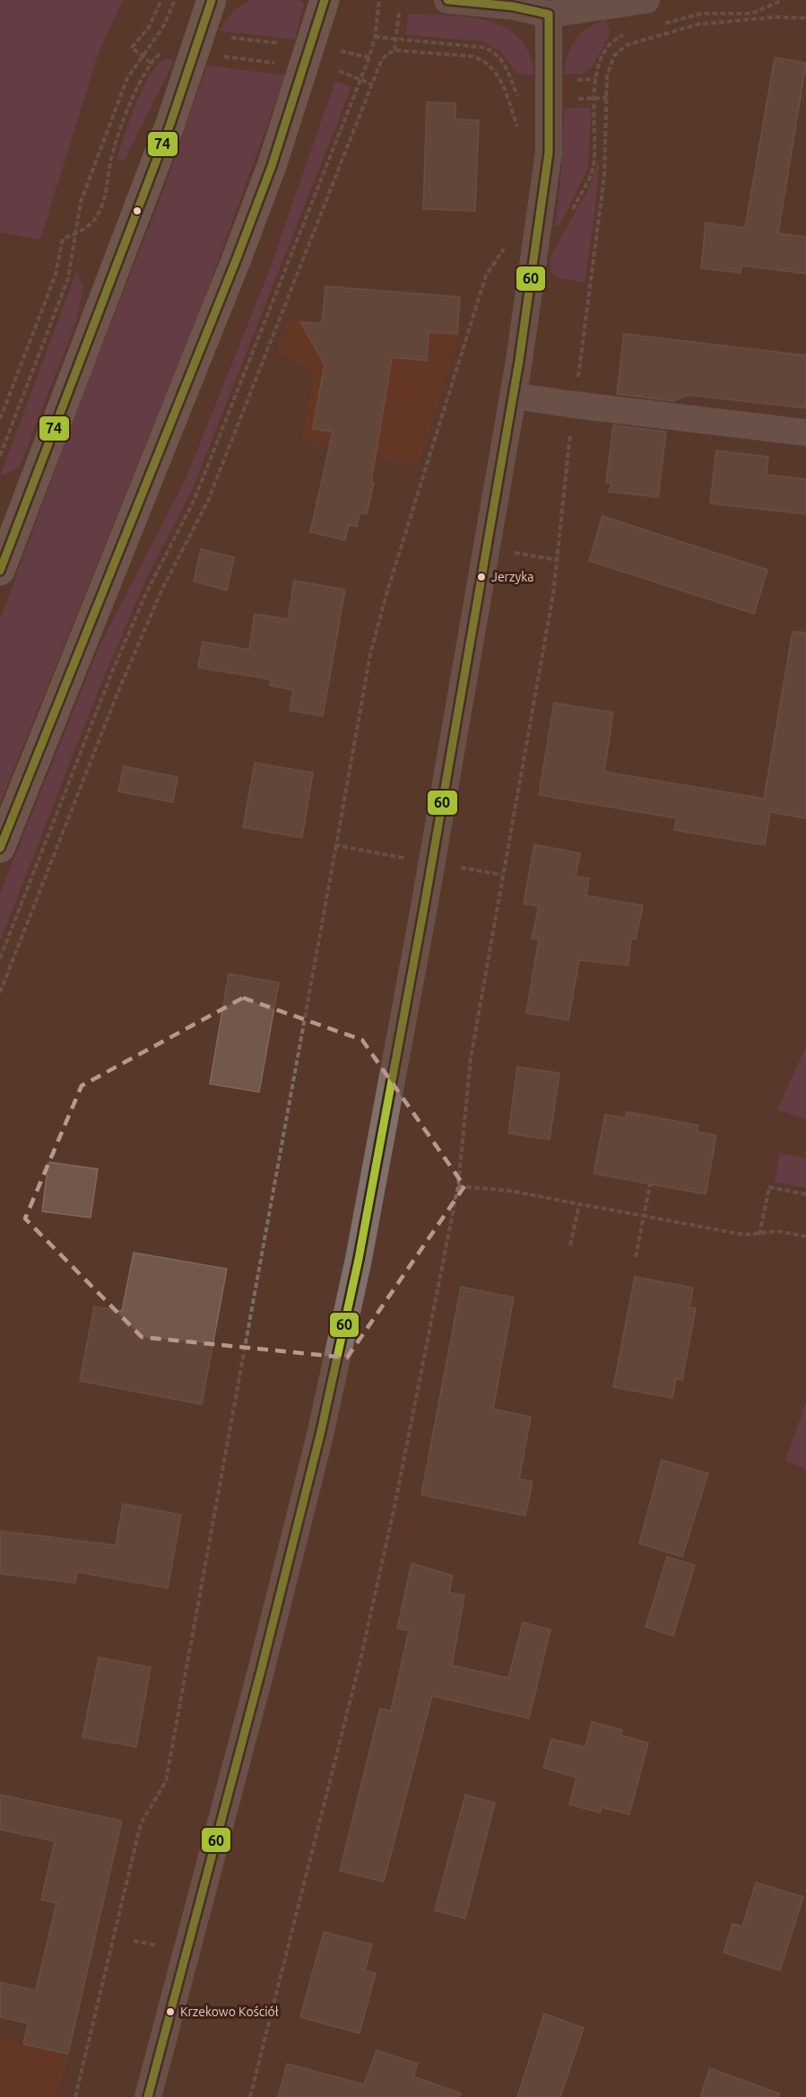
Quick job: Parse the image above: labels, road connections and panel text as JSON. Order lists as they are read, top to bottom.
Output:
{
  "places": ["Jerzyka", "Krzekowo Kościół"],
  "lines": ["transit line 60", "transit line 74"]
}
